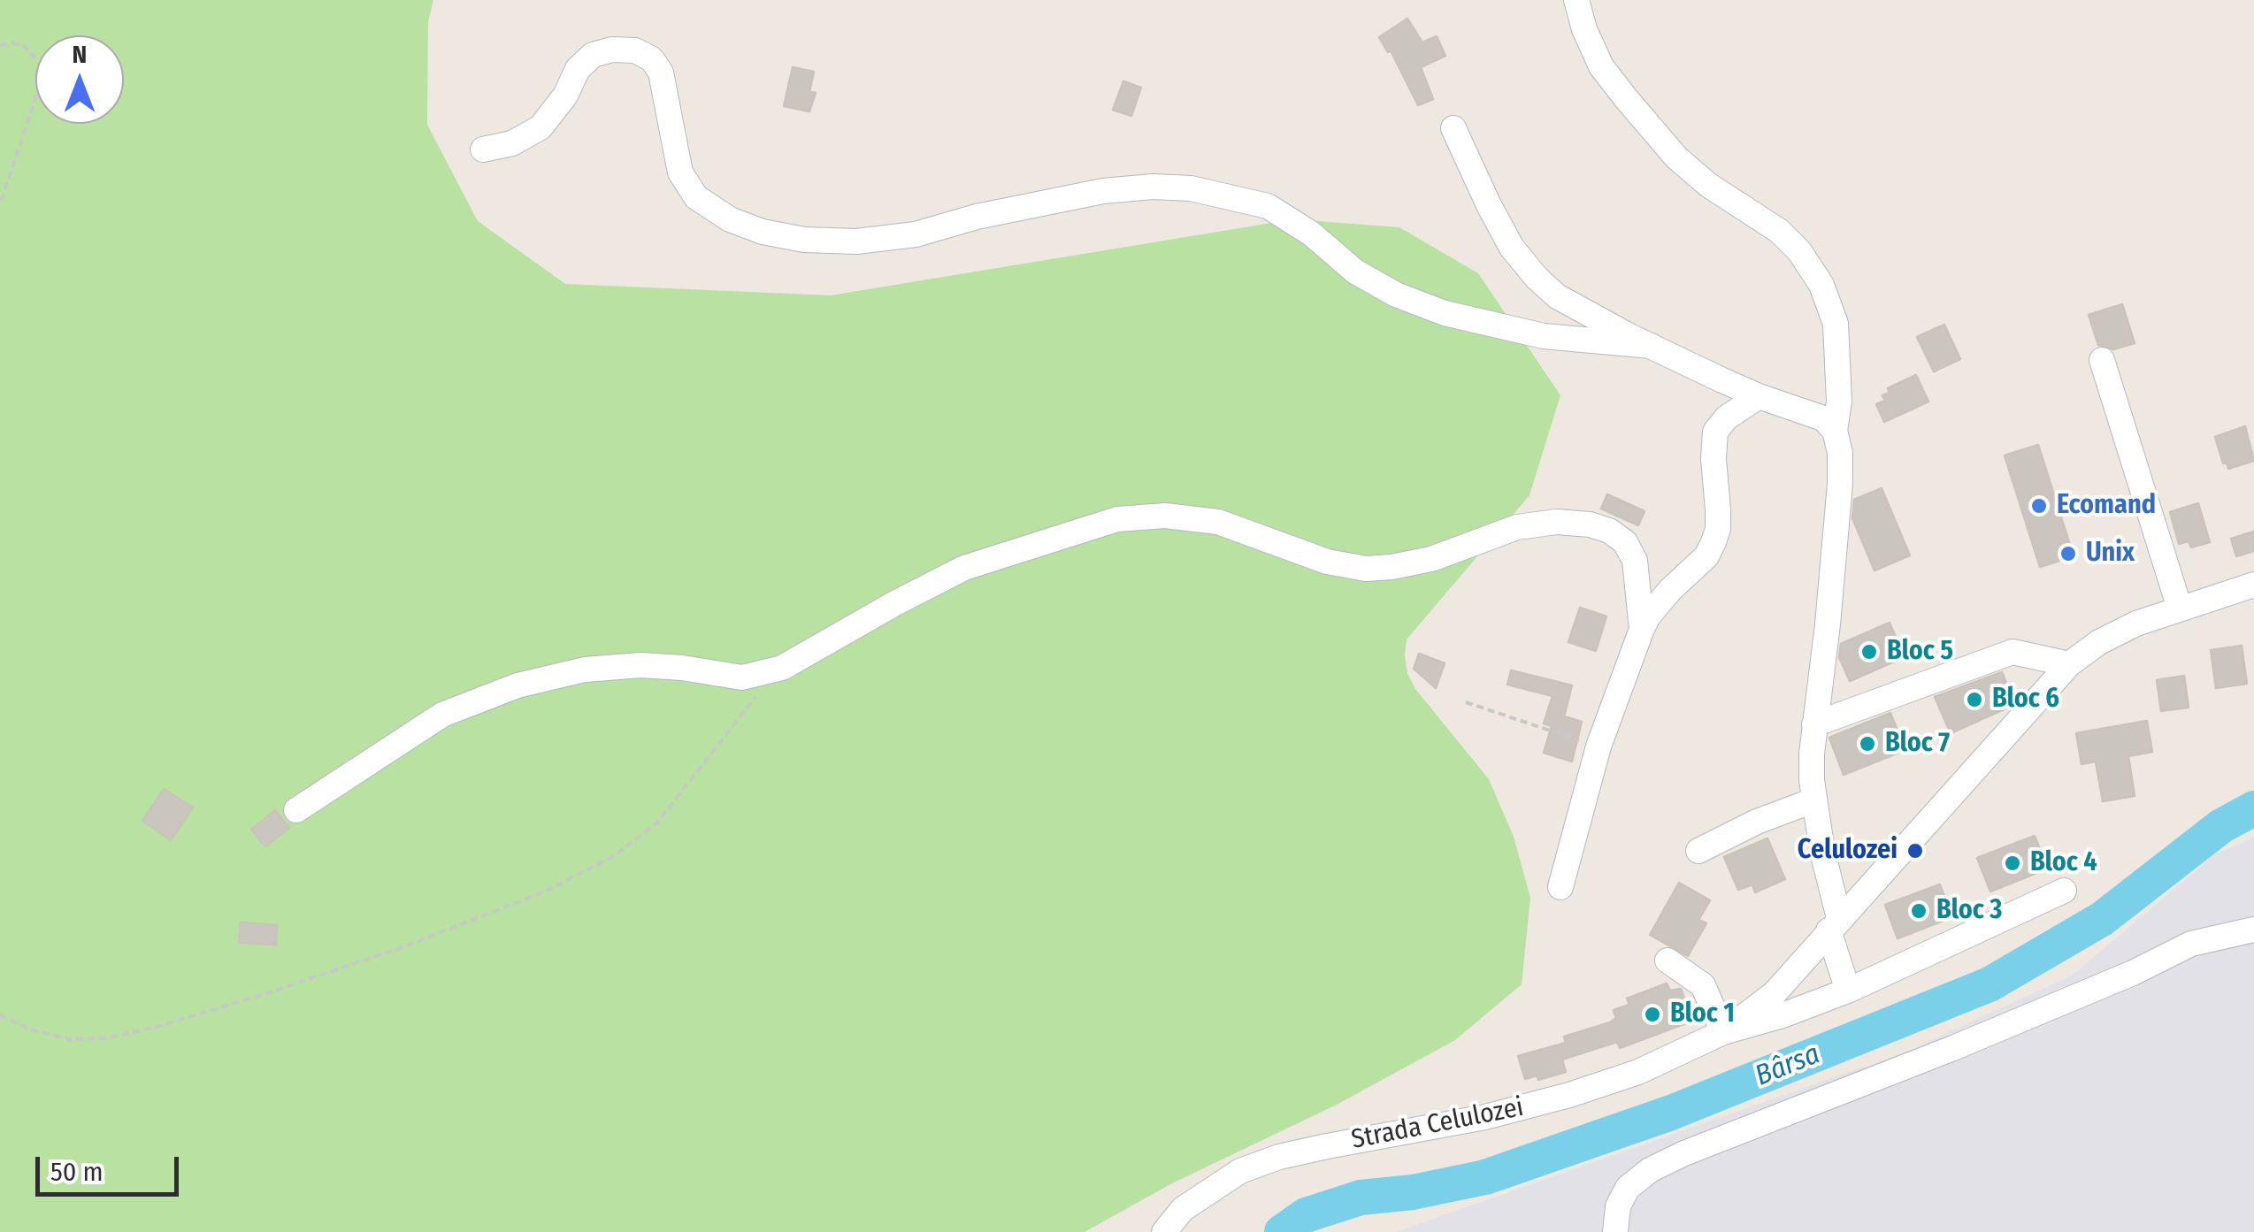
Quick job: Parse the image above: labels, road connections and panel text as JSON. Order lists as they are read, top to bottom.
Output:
{
  "streets": {
    "street": ["Strada Celulozei"]
  },
  "water": ["Bârsa"],
  "places": [
    "Ecomand",
    "Unix",
    "Bloc 5",
    "Bloc 6",
    "Bloc 7",
    "Celulozei",
    "Bloc 4",
    "Bloc 3",
    "Bloc 1"
  ],
  "scale_bar": "50 m",
  "north": "top"
}
